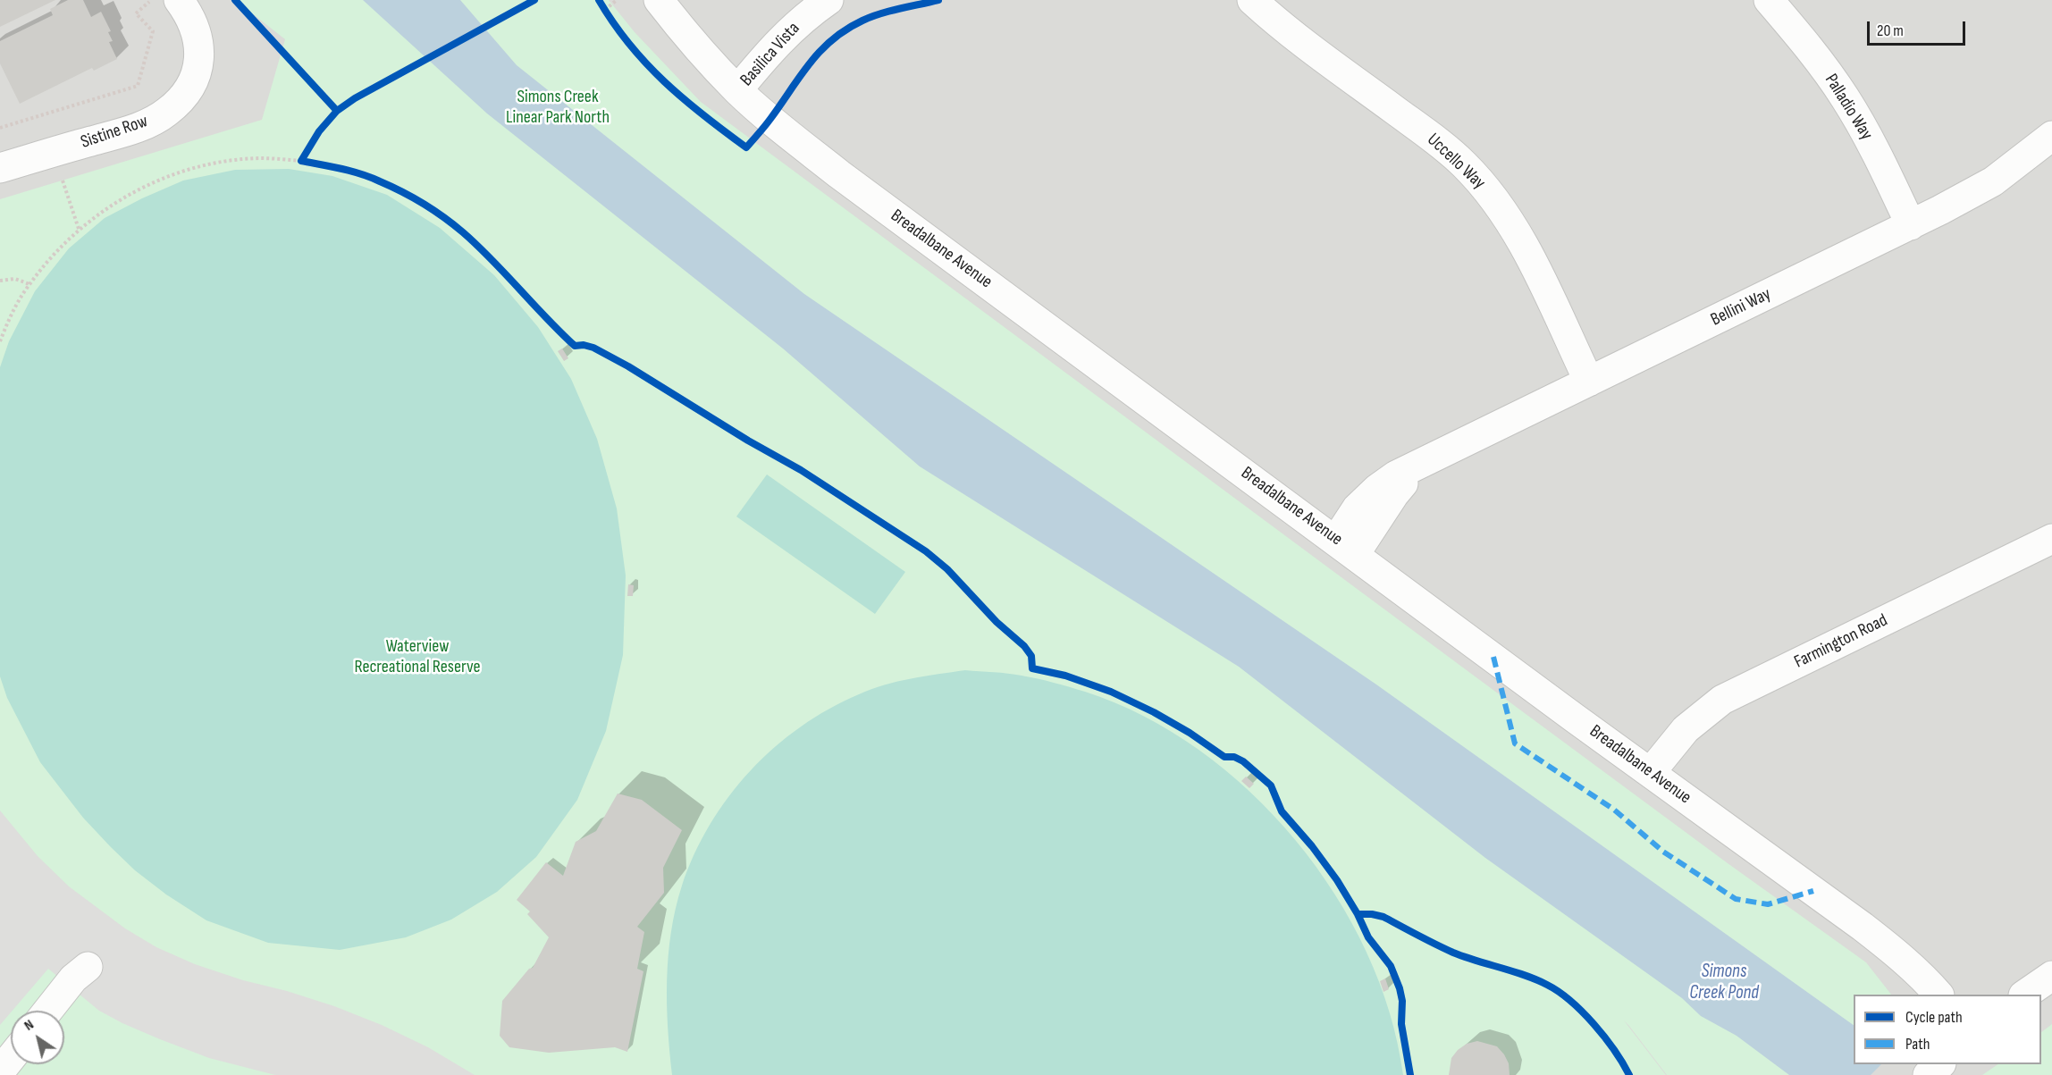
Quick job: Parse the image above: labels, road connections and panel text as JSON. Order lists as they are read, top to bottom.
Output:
{
  "streets": {
    "street": [
      "Basilica Vista",
      "Palladio Way",
      "Sistine Row",
      "Uccello Way",
      "Breadalbane Avenue",
      "Bellini Way",
      "Farmington Road"
    ]
  },
  "crossings": [
    ["Basilica Vista", "Breadalbane Avenue"],
    ["Palladio Way", "Bellini Way"],
    ["Uccello Way", "Bellini Way"],
    ["Breadalbane Avenue", "Bellini Way"],
    ["Breadalbane Avenue", "Farmington Road"]
  ],
  "water": ["Simons Creek Pond"],
  "parks": ["Simons Creek Linear Park North", "Waterview Recreational Reserve"],
  "legend": ["Cycle path", "Path"],
  "scale_bar": "20 m",
  "north": "top left"
}
